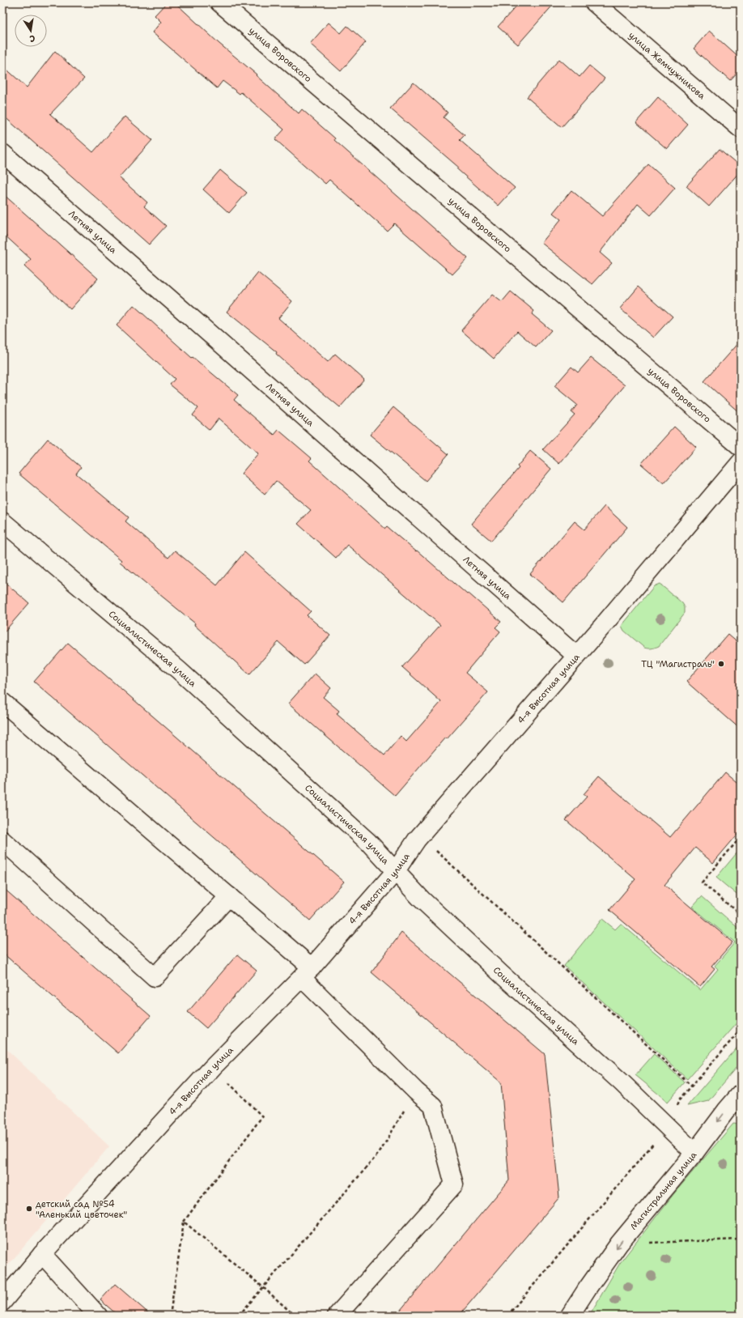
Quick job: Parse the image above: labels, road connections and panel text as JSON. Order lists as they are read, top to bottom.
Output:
{
  "streets": {
    "street": [
      "улица Воровского",
      "улица Жемчужникова",
      "Летняя улица",
      "Социалистическая улица",
      "4-я Высотная улица",
      "Магистральная улица"
    ]
  },
  "crossings": [
    ["Летняя улица", "4-я Высотная улица"],
    ["Социалистическая улица", "4-я Высотная улица"],
    ["Социалистическая улица", "Магистральная улица"]
  ],
  "one_way": ["Магистральная улица"],
  "places": ["ТЦ \"Магистраль\"", "детский сад №54 \"Аленький цветочек\""],
  "north": "bottom"
}
